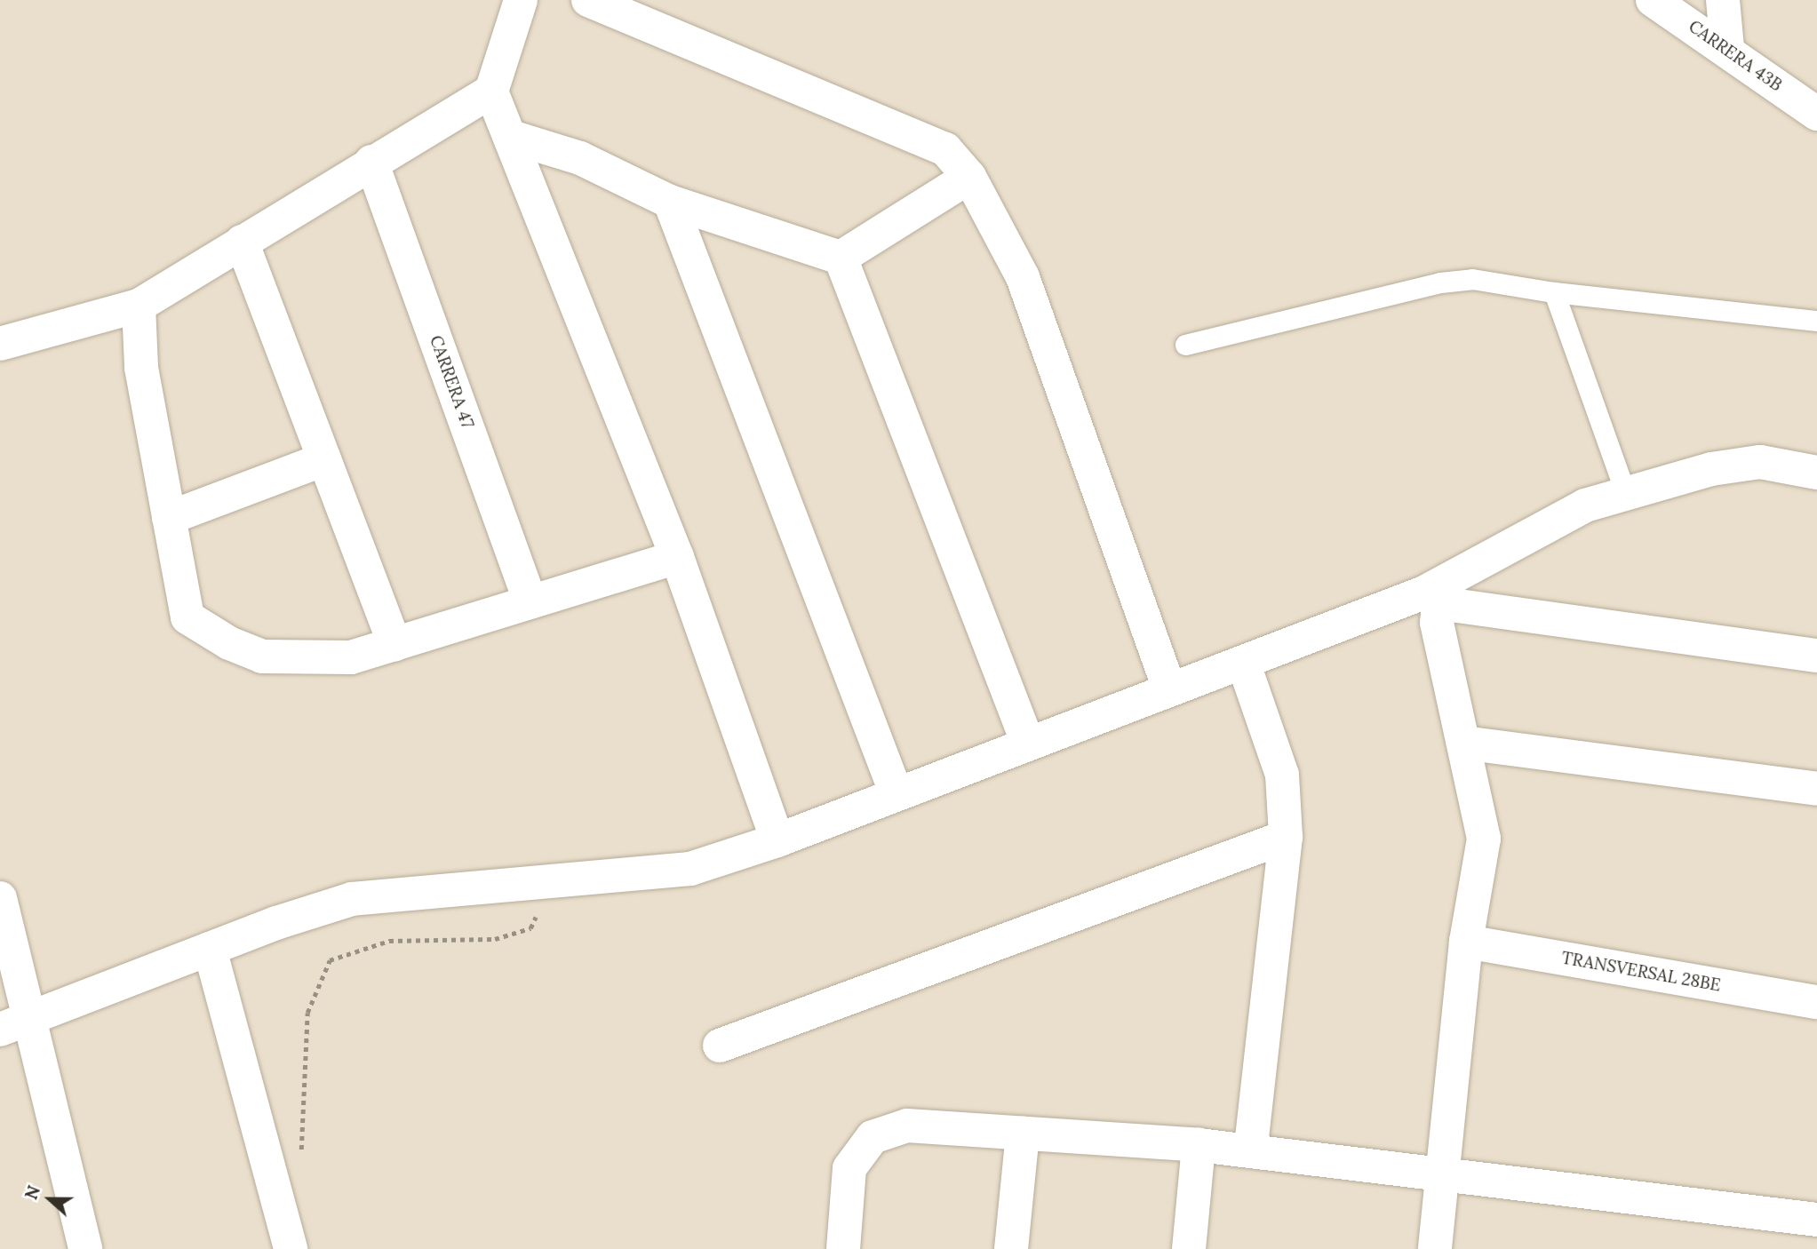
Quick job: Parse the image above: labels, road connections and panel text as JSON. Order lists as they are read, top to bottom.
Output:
{
  "streets": {
    "street": ["CARRERA 43B", "CARRERA 47", "TRANSVERSAL 28BE"]
  },
  "north": "left"
}
